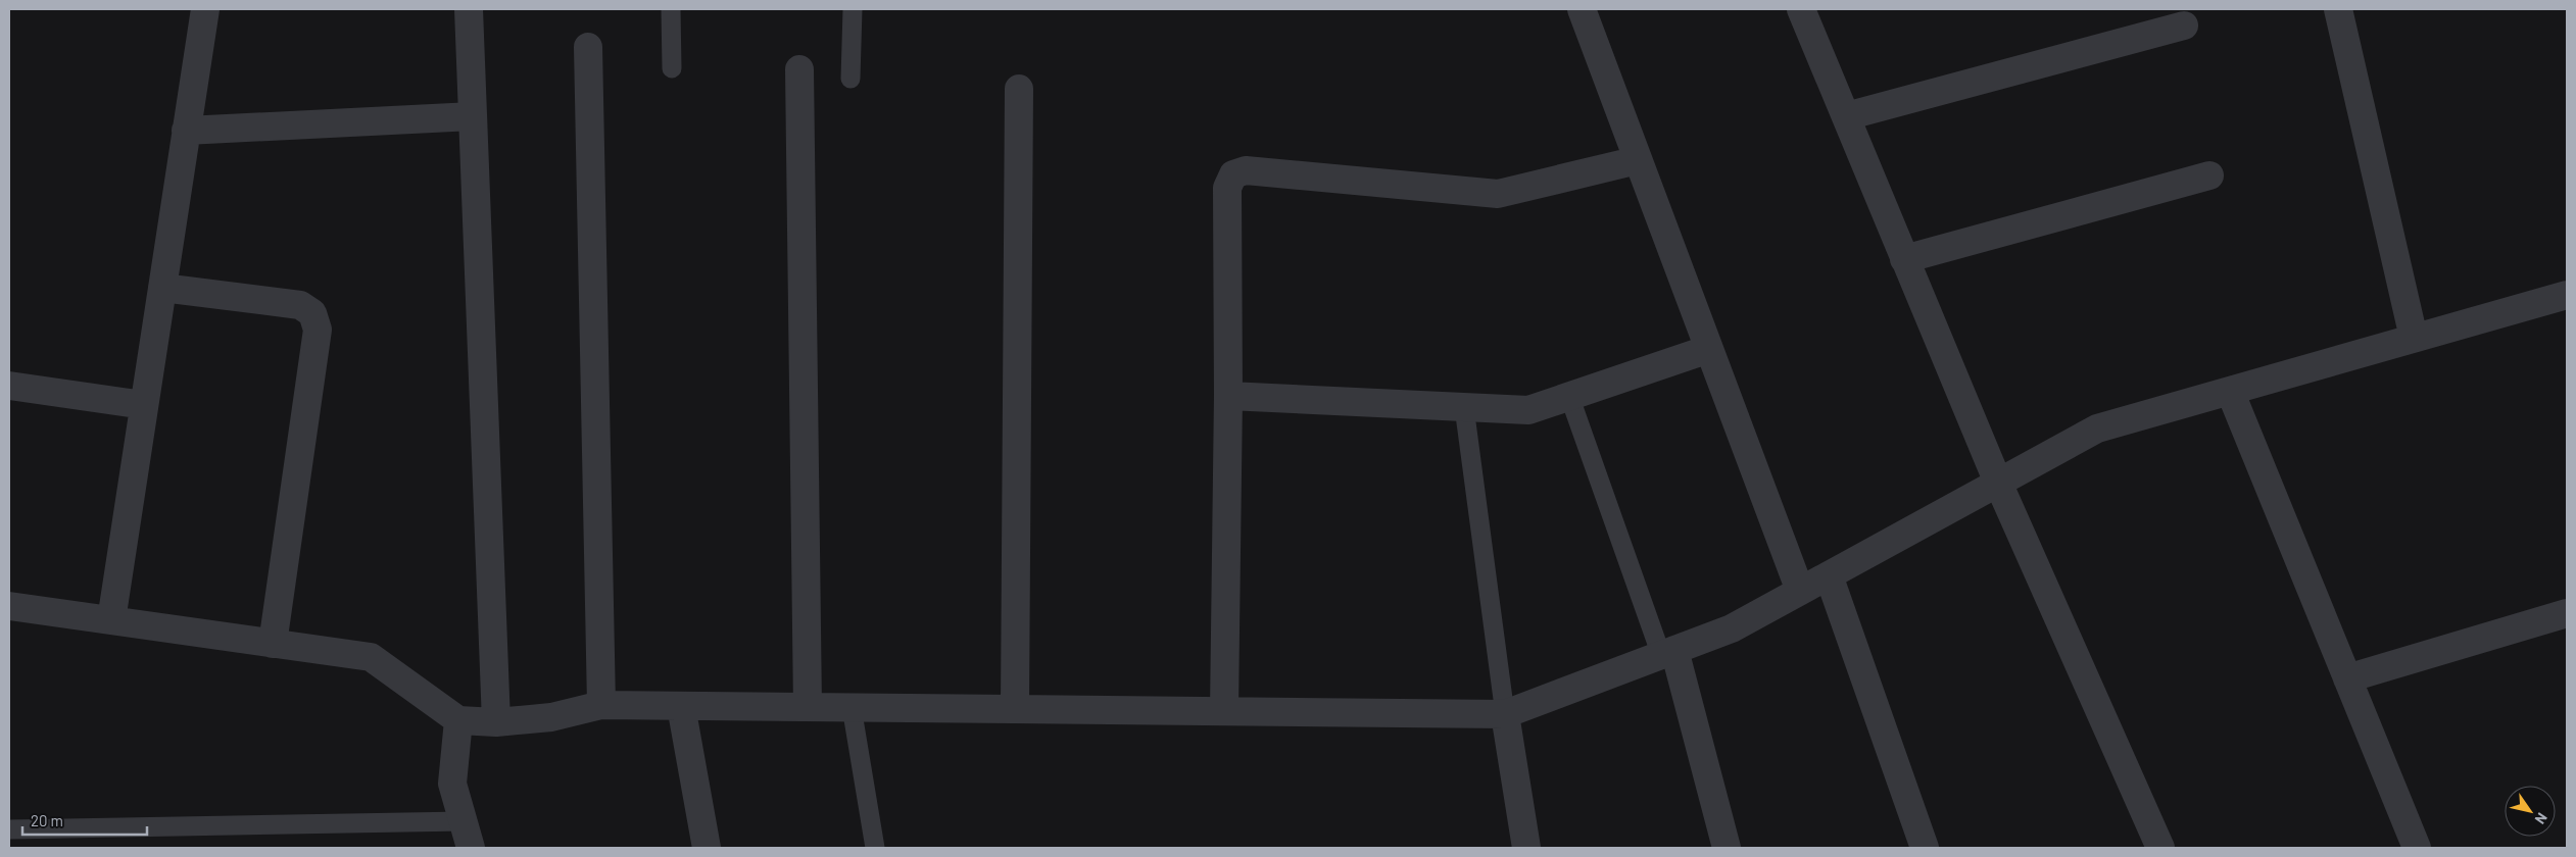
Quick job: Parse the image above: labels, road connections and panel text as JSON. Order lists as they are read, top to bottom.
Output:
{
  "scale_bar": "20 m",
  "north": "bottom right"
}
